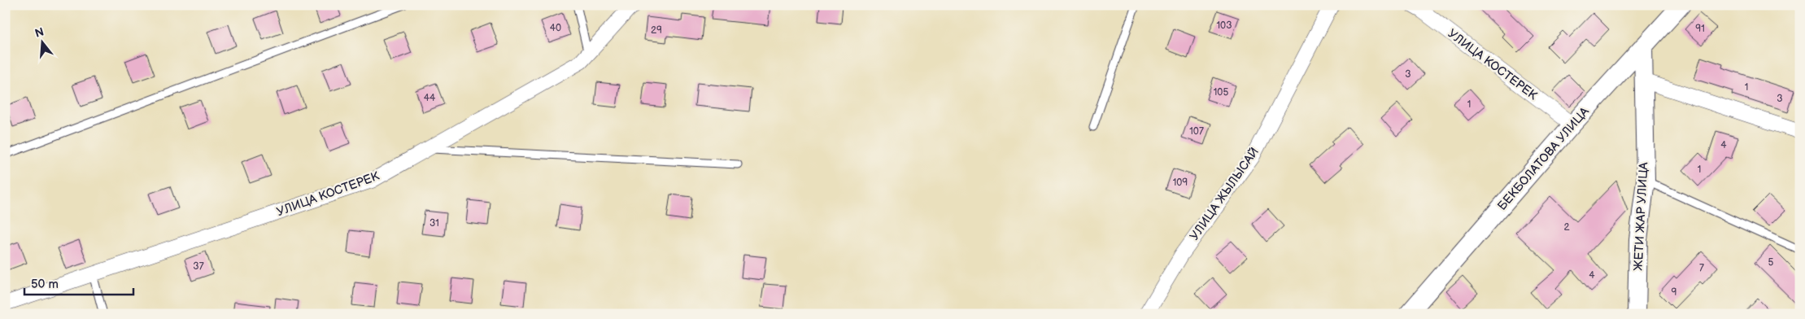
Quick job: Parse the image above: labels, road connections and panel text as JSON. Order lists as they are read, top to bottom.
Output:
{
  "streets": {
    "street": [
      "УЛИЦА КОСТЕРЕК",
      "БЕКБОЛАТОВА УЛИЦА",
      "УЛИЦА ЖЫЛЫСАЙ",
      "ЖЕТИ ЖАР УЛИЦА"
    ]
  },
  "crossings": [
    ["УЛИЦА КОСТЕРЕК", "БЕКБОЛАТОВА УЛИЦА"],
    ["БЕКБОЛАТОВА УЛИЦА", "ЖЕТИ ЖАР УЛИЦА"]
  ],
  "house_numbers": [
    "103",
    "40",
    "91",
    "29",
    "3",
    "1",
    "105",
    "44",
    "3",
    "1",
    "107",
    "4",
    "1",
    "109",
    "31",
    "2",
    "5",
    "37",
    "7",
    "4",
    "9"
  ],
  "scale_bar": "50 m",
  "north": "top"
}
